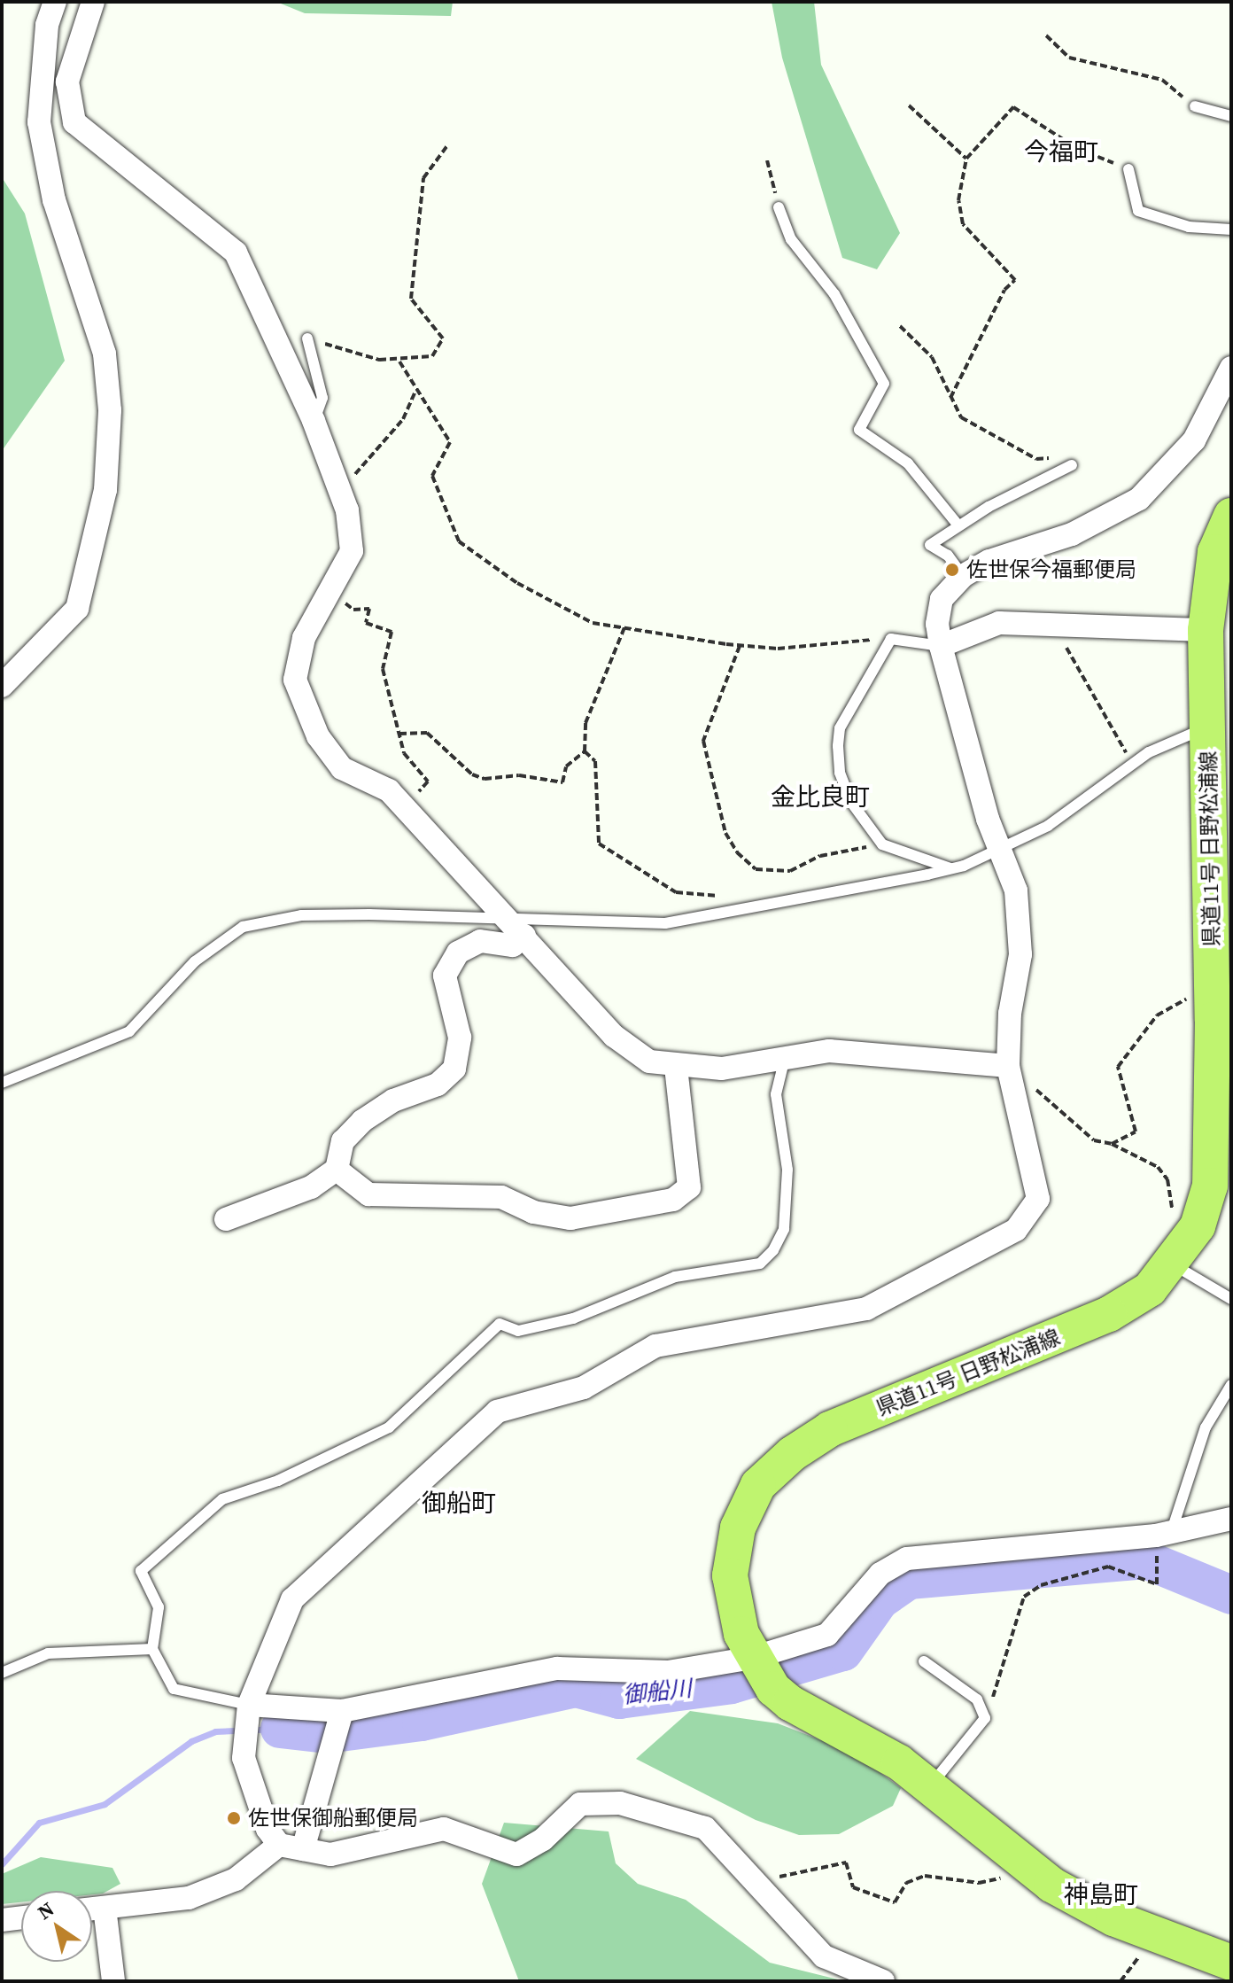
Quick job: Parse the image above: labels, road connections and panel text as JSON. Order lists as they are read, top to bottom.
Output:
{
  "streets": {
    "main road": ["県道11号 日野松浦線"]
  },
  "districts": [
    "今福町",
    "金比良町",
    "御船町",
    "神島町"
  ],
  "water": ["御船川"],
  "places": ["佐世保今福郵便局", "佐世保御船郵便局"],
  "north": "top left"
}
